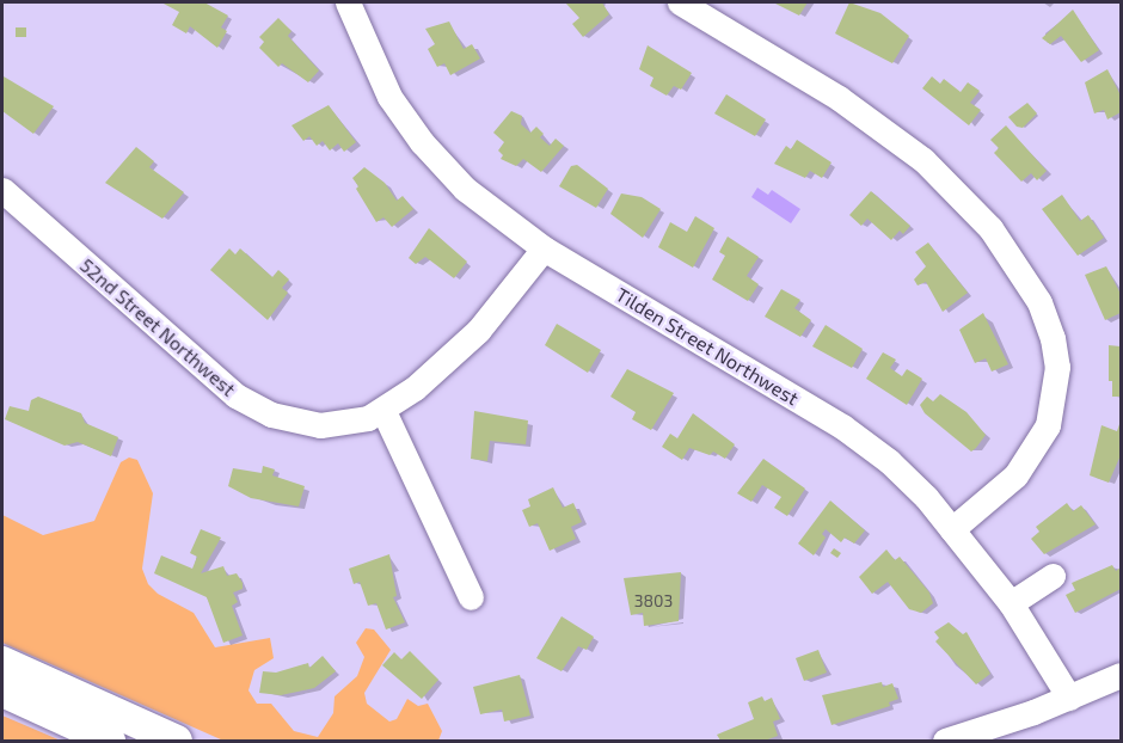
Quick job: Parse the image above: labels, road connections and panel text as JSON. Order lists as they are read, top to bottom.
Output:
{
  "streets": {
    "street": ["52nd Street Northwest", "Tilden Street Northwest"]
  },
  "house_numbers": ["3803"]
}
